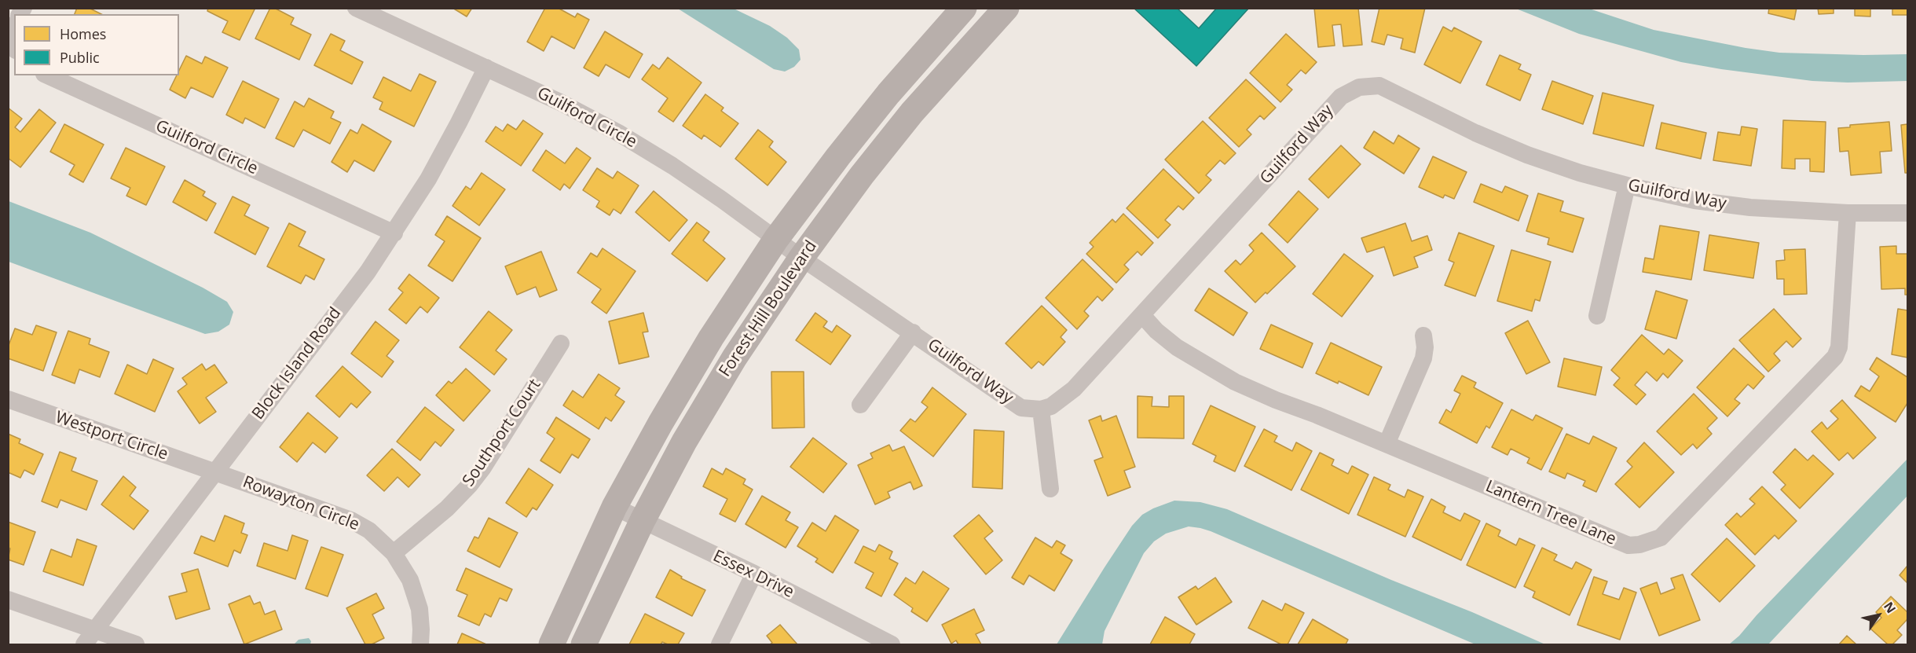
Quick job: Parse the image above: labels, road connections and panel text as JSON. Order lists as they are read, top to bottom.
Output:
{
  "streets": {
    "main road": ["Forest Hill Boulevard"],
    "street": [
      "Guilford Circle",
      "Guilford Way",
      "Block Island Road",
      "Southport Court",
      "Westport Circle",
      "Rowayton Circle",
      "Lantern Tree Lane",
      "Essex Drive"
    ]
  },
  "crossings": [
    ["Guilford Circle", "Guilford Way"],
    ["Guilford Circle", "Forest Hill Boulevard"],
    ["Guilford Circle", "Block Island Road"],
    ["Guilford Way", "Forest Hill Boulevard"],
    ["Guilford Way", "Lantern Tree Lane"],
    ["Forest Hill Boulevard", "Essex Drive"],
    ["Block Island Road", "Westport Circle"],
    ["Block Island Road", "Rowayton Circle"],
    ["Southport Court", "Rowayton Circle"],
    ["Westport Circle", "Rowayton Circle"]
  ],
  "legend": ["Homes", "Public"],
  "north": "top right"
}
